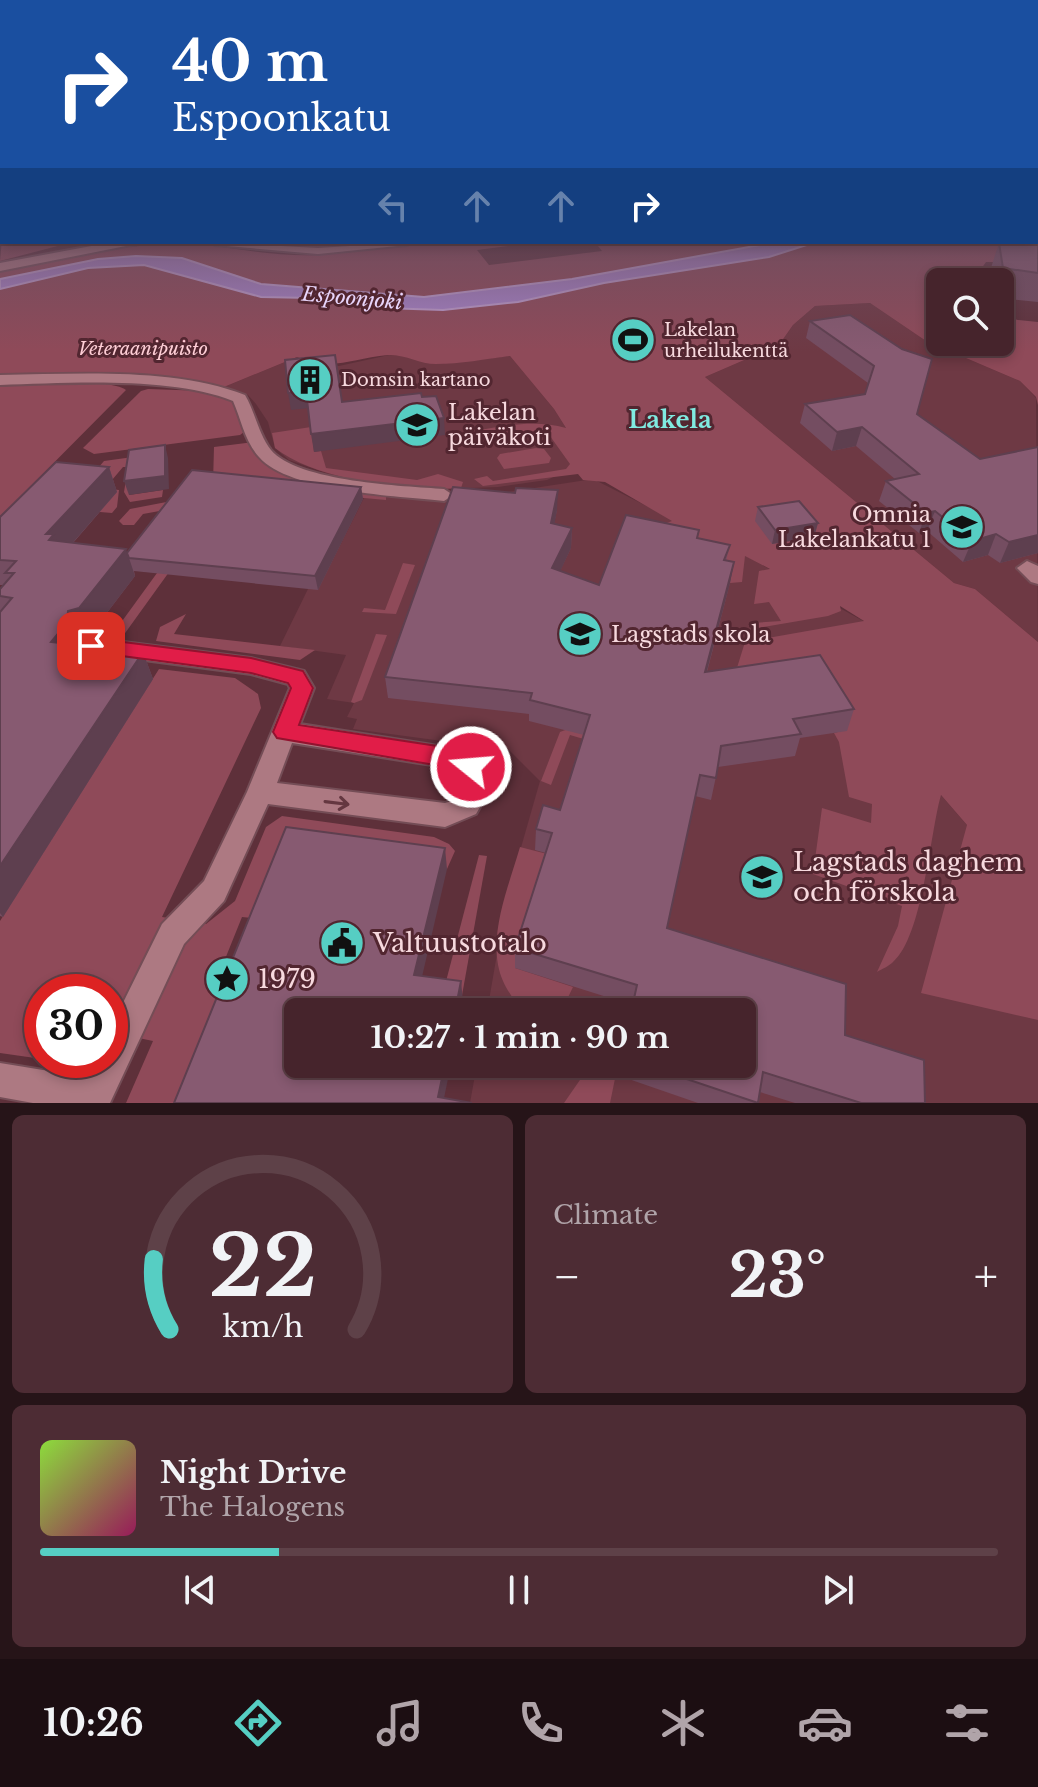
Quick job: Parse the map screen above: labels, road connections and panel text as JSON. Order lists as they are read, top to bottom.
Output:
{
  "districts": ["Lakela"],
  "water": ["Espoonjoki"],
  "parks": ["Veteraanipuisto"],
  "places": {
    "sports": ["Lakelan urheilukenttä"],
    "building": ["Domsin kartano"],
    "school or university": [
      "Lakelan päiväkoti",
      "Omnia Lakelankatu 1",
      "Lagstads skola",
      "Lagstads daghem och förskola"
    ],
    "public building": ["Valtuustotalo"],
    "place": ["1979"]
  },
  "page": {
    "turn": ["40 m", "Espoonkatu"],
    "limit": "30",
    "trip": "10:27 · 1 min · 90 m",
    "tile": "Climate",
    "heat": ["−", "23°", "+"],
    "song": ["Night Drive", "The Halogens"],
    "tabs": "10:26",
    "gauge": ["22", "km/h"]
  }
}
